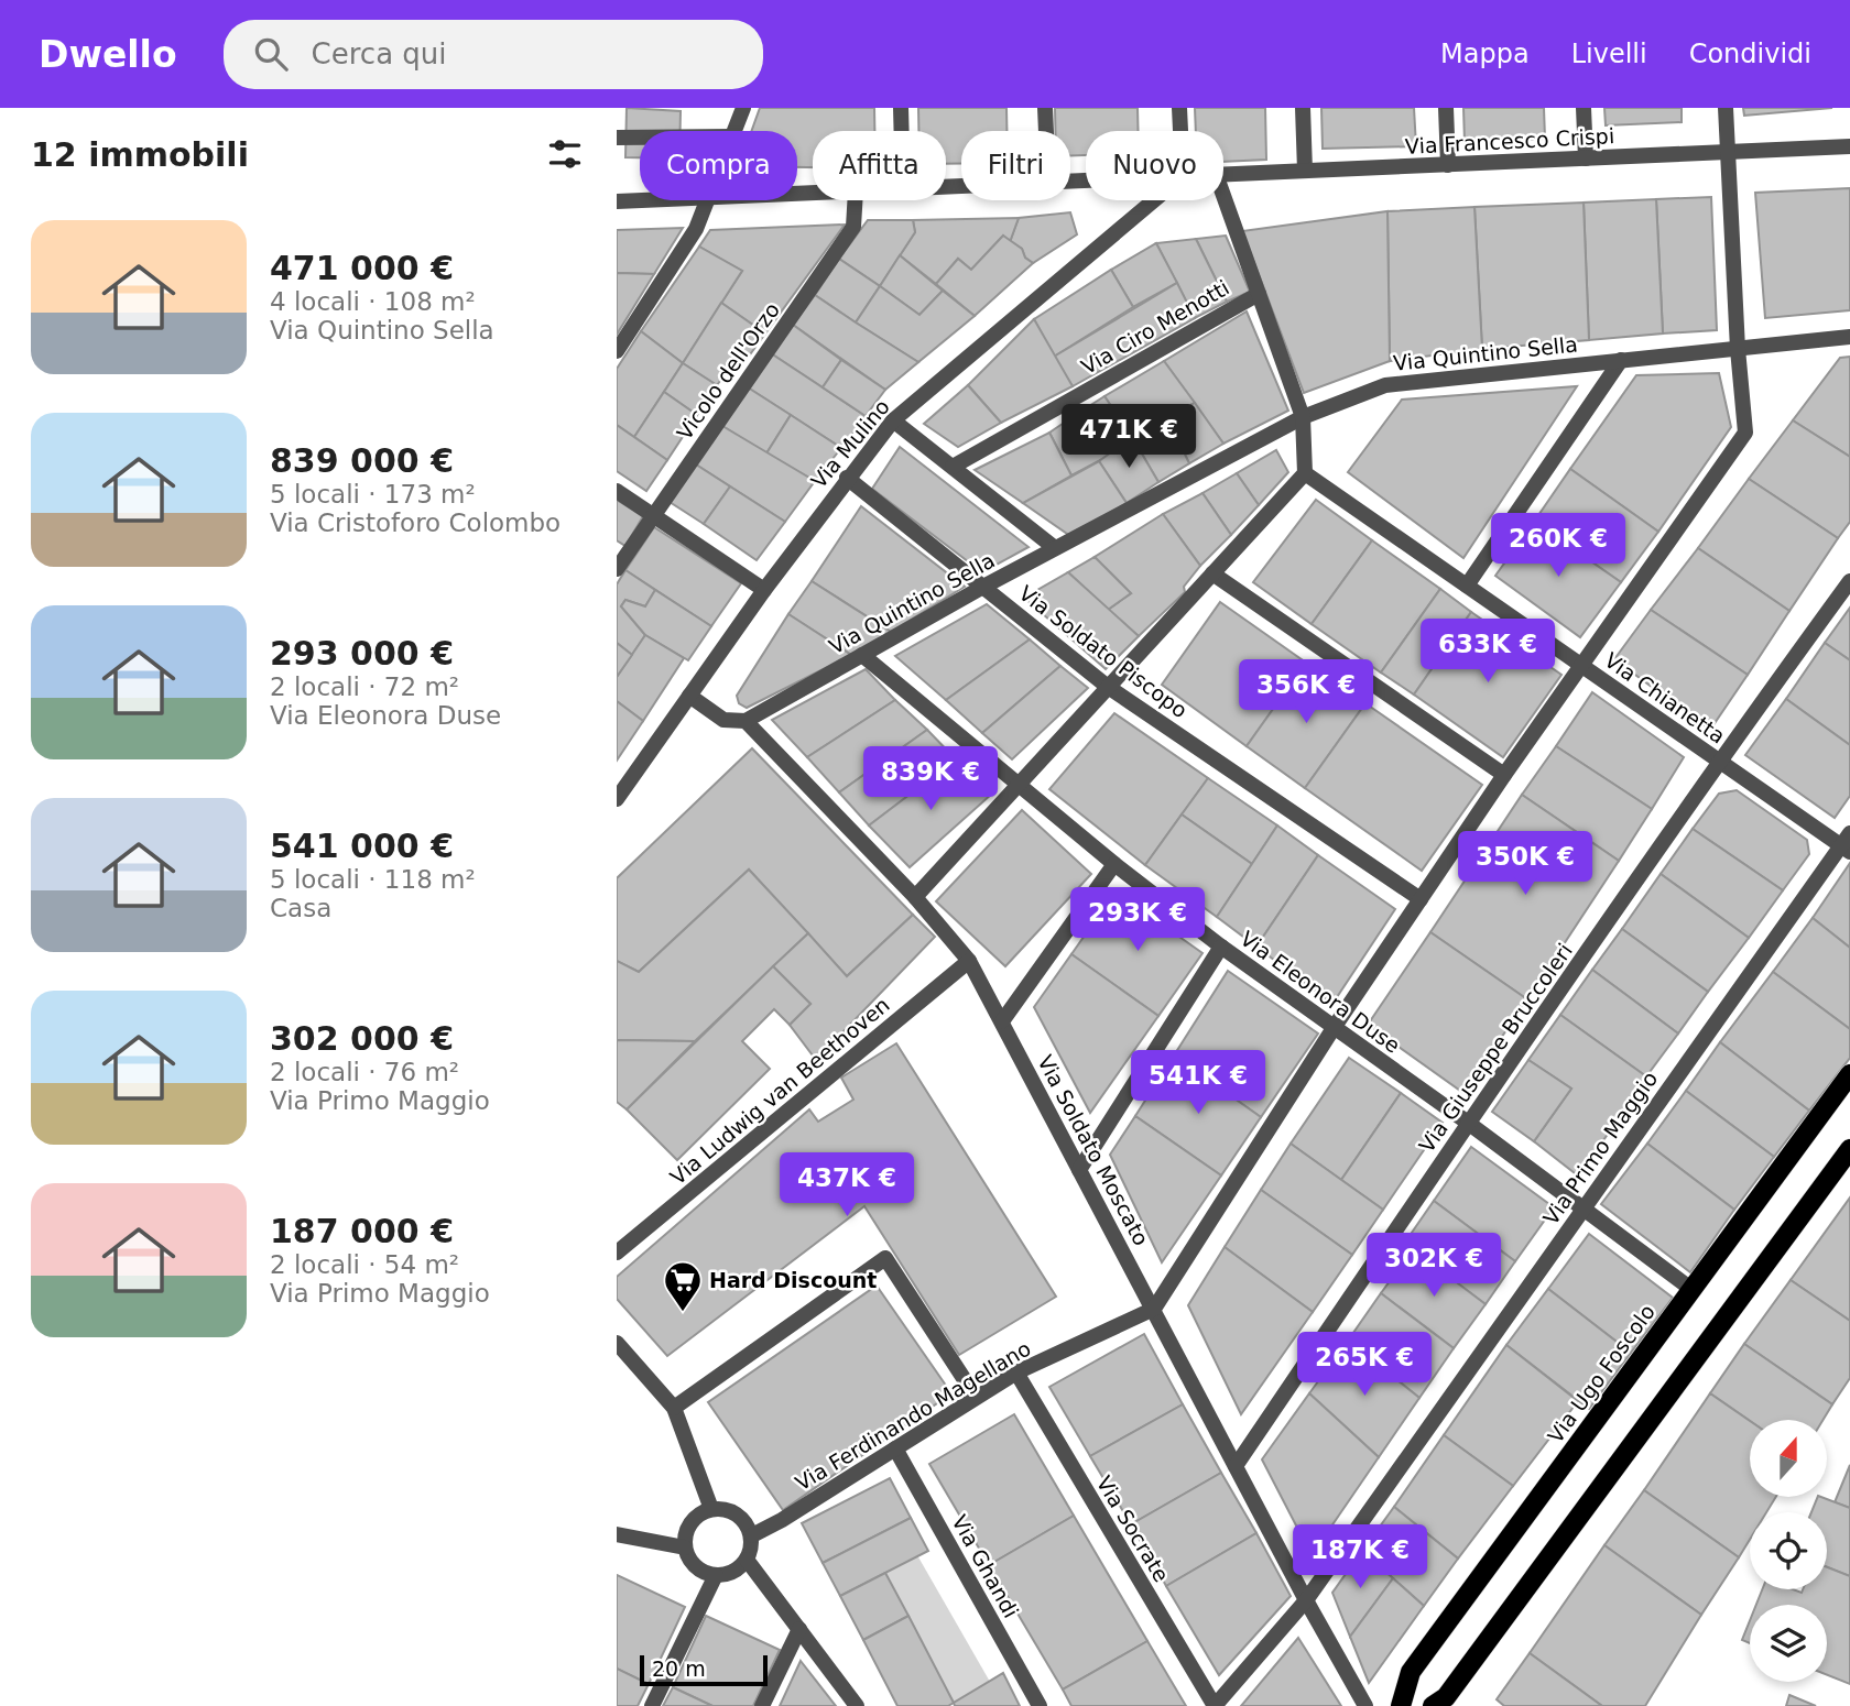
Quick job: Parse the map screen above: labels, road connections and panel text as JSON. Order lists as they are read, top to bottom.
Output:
{
  "streets": {
    "main road": ["Via Ugo Foscolo"],
    "street": [
      "Via Francesco Crispi",
      "Via Ciro Menotti",
      "Via Quintino Sella",
      "Vicolo dell'Orzo",
      "Via Mulino",
      "Via Soldato Piscopo",
      "Via Chianetta",
      "Via Eleonora Duse",
      "Via Giuseppe Bruccoleri",
      "Via Ludwig van Beethoven",
      "Via Primo Maggio",
      "Via Soldato Moscato",
      "Via Ferdinando Magellano",
      "Via Socrate",
      "Via Ghandi"
    ]
  },
  "crossings": [
    ["Via Quintino Sella", "Via Soldato Piscopo"],
    ["Via Quintino Sella", "Via Eleonora Duse"],
    ["Via Quintino Sella", "Via Soldato Moscato"],
    ["Via Mulino", "Via Soldato Piscopo"],
    ["Via Chianetta", "Via Giuseppe Bruccoleri"],
    ["Via Chianetta", "Via Primo Maggio"],
    ["Via Eleonora Duse", "Via Giuseppe Bruccoleri"],
    ["Via Eleonora Duse", "Via Primo Maggio"],
    ["Via Eleonora Duse", "Via Ugo Foscolo"],
    ["Via Giuseppe Bruccoleri", "Via Soldato Moscato"],
    ["Via Ludwig van Beethoven", "Via Soldato Moscato"],
    ["Via Primo Maggio", "Via Soldato Moscato"],
    ["Via Primo Maggio", "Via Socrate"],
    ["Via Soldato Moscato", "Via Ferdinando Magellano"],
    ["Via Ferdinando Magellano", "Via Socrate"],
    ["Via Ferdinando Magellano", "Via Ghandi"]
  ],
  "places": {
    "supermarket": ["Hard Discount"]
  },
  "scale_bar": "20 m",
  "north": "top",
  "page": {
    "header": "Dwello",
    "search": "Cerca qui",
    "nav": ["Mappa", "Livelli", "Condividi"],
    "heading": "12 immobili",
    "chip": [
      "Compra",
      "Affitta",
      "Filtri",
      "Nuovo"
    ],
    "list": [
      {
        "name": "471 000 €",
        "note": "4 locali · 108 m² · Via Quintino Sella"
      },
      {
        "name": "839 000 €",
        "note": "5 locali · 173 m² · Via Cristoforo Colombo"
      },
      {
        "name": "293 000 €",
        "note": "2 locali · 72 m² · Via Eleonora Duse"
      },
      {
        "name": "541 000 €",
        "note": "5 locali · 118 m² · Casa"
      },
      {
        "name": "302 000 €",
        "note": "2 locali · 76 m² · Via Primo Maggio"
      },
      {
        "name": "187 000 €",
        "note": "2 locali · 54 m² · Via Primo Maggio"
      }
    ],
    "price": [
      "471K €",
      "260K €",
      "633K €",
      "356K €",
      "839K €",
      "350K €",
      "293K €",
      "541K €",
      "437K €",
      "302K €",
      "265K €",
      "187K €"
    ],
    "scale": "20 m"
  }
}
